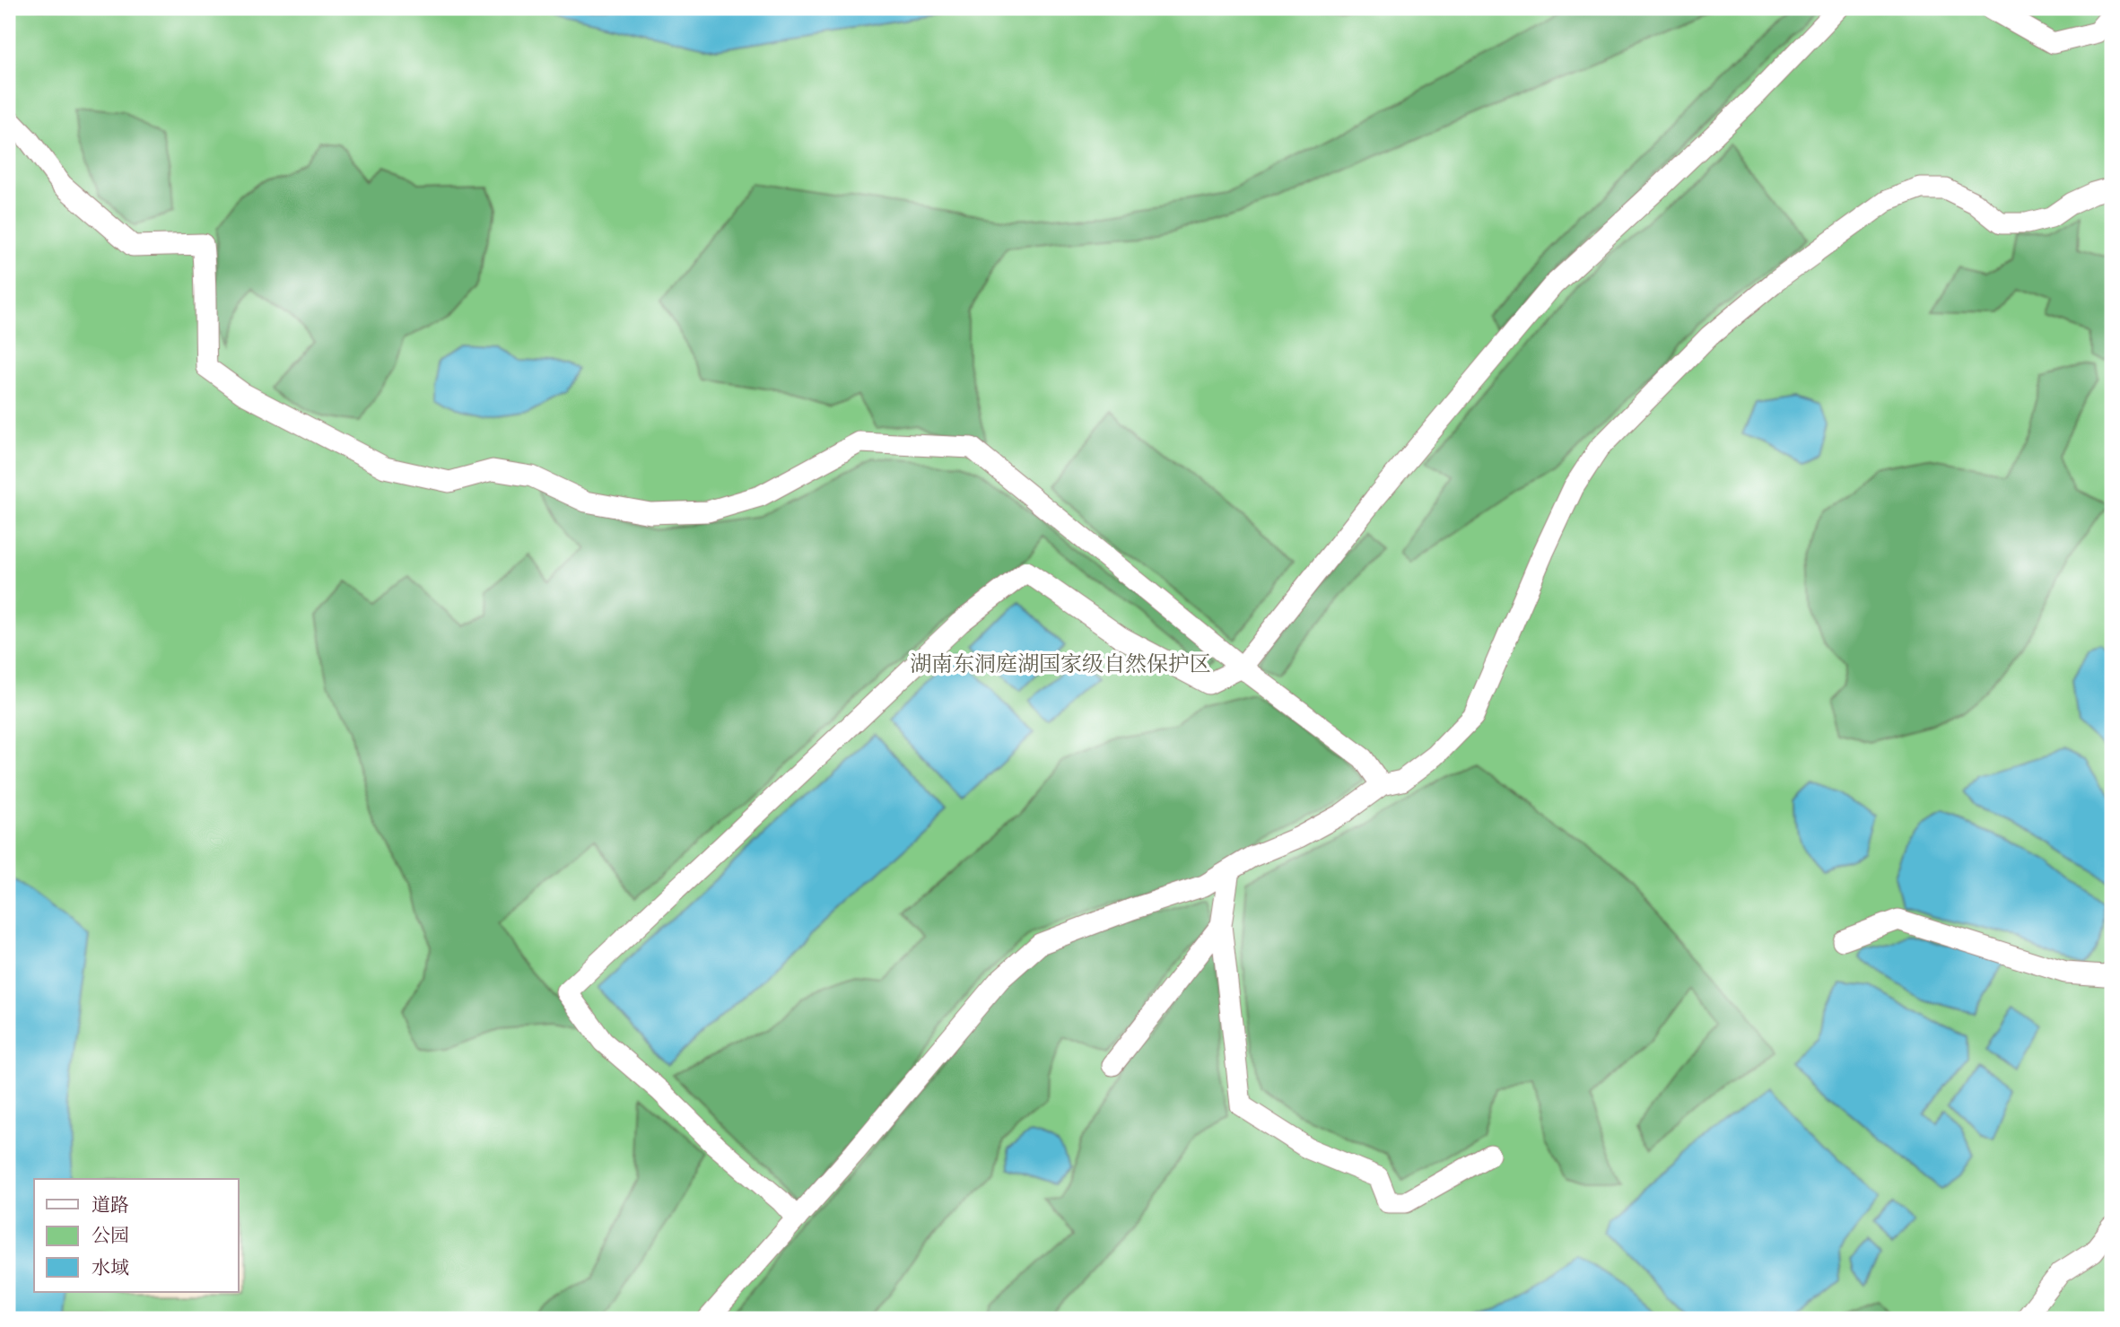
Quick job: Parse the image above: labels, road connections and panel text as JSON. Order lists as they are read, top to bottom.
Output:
{
  "parks": ["湖南东洞庭湖国家级自然保护区"],
  "legend": ["道路", "公园", "水域"]
}
